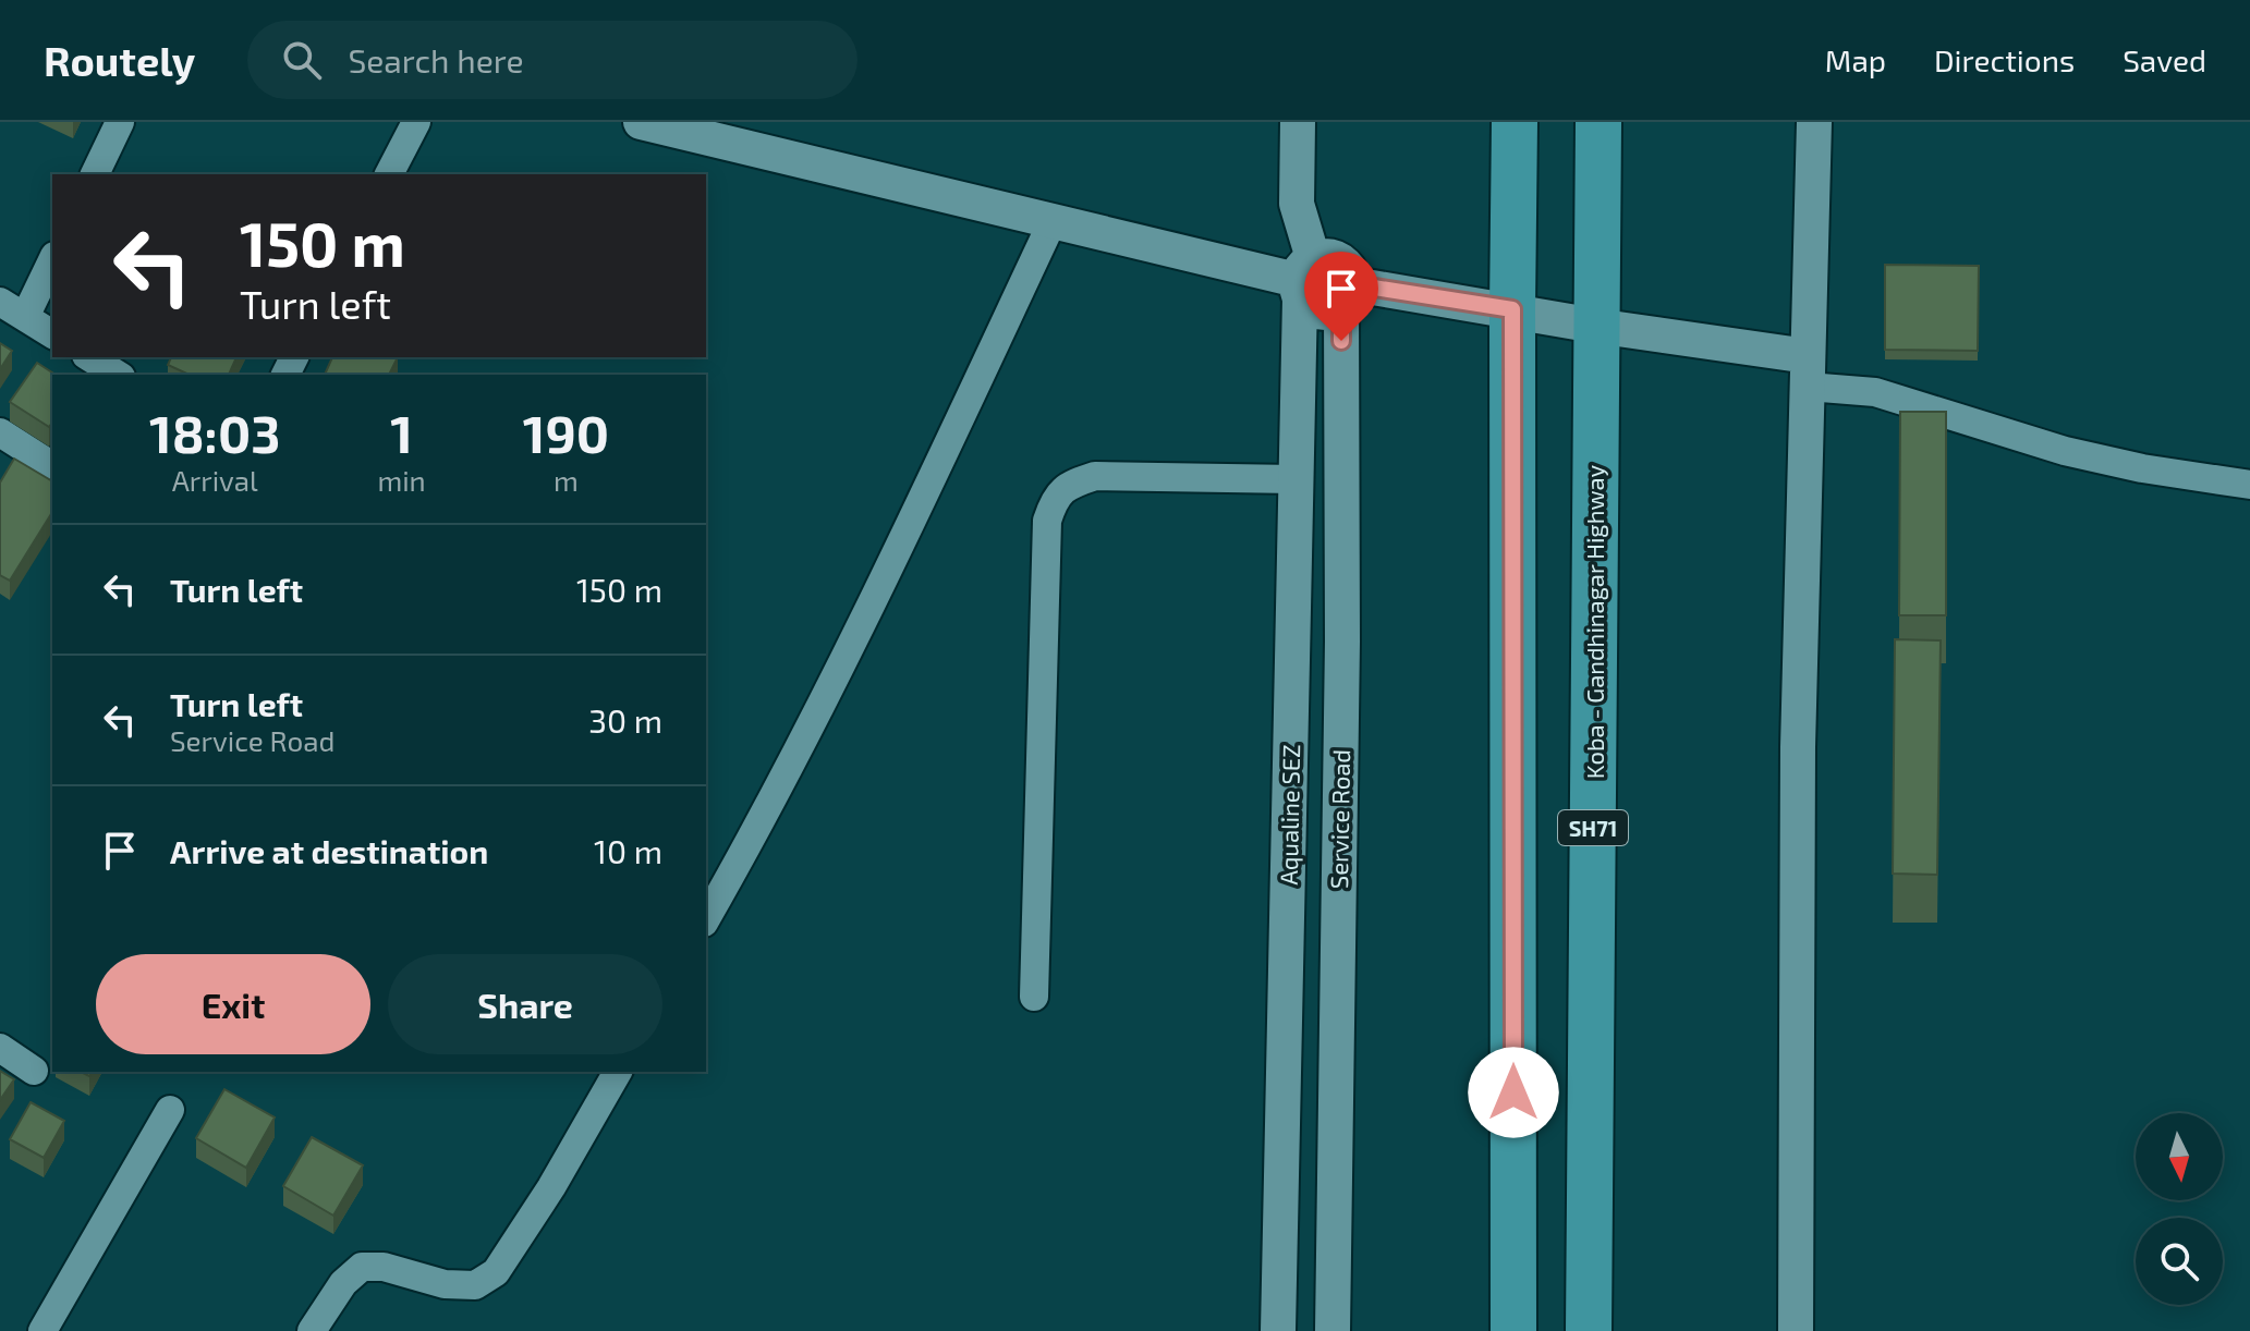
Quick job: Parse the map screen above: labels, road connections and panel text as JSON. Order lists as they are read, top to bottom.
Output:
{
  "streets": {
    "main road": ["Koba - Gandhinagar Highway", "SH71"],
    "street": ["Aqualine SEZ", "Service Road"]
  },
  "crossings": [
    ["Aqualine SEZ", "Service Road"]
  ],
  "north": "bottom",
  "page": {
    "header": "Routely",
    "search": "Search here",
    "nav": ["Map", "Directions", "Saved"],
    "turn": ["150 m", "Turn left"],
    "eta": [
      "18:03",
      "Arrival",
      "1",
      "min",
      "190",
      "m"
    ],
    "list": [
      {
        "name": "Turn left",
        "value": "150 m"
      },
      {
        "name": "Turn left",
        "note": "Service Road",
        "value": "30 m"
      },
      {
        "name": "Arrive at destination",
        "value": "10 m"
      }
    ],
    "buttons": ["Exit", "Share"]
  }
}
